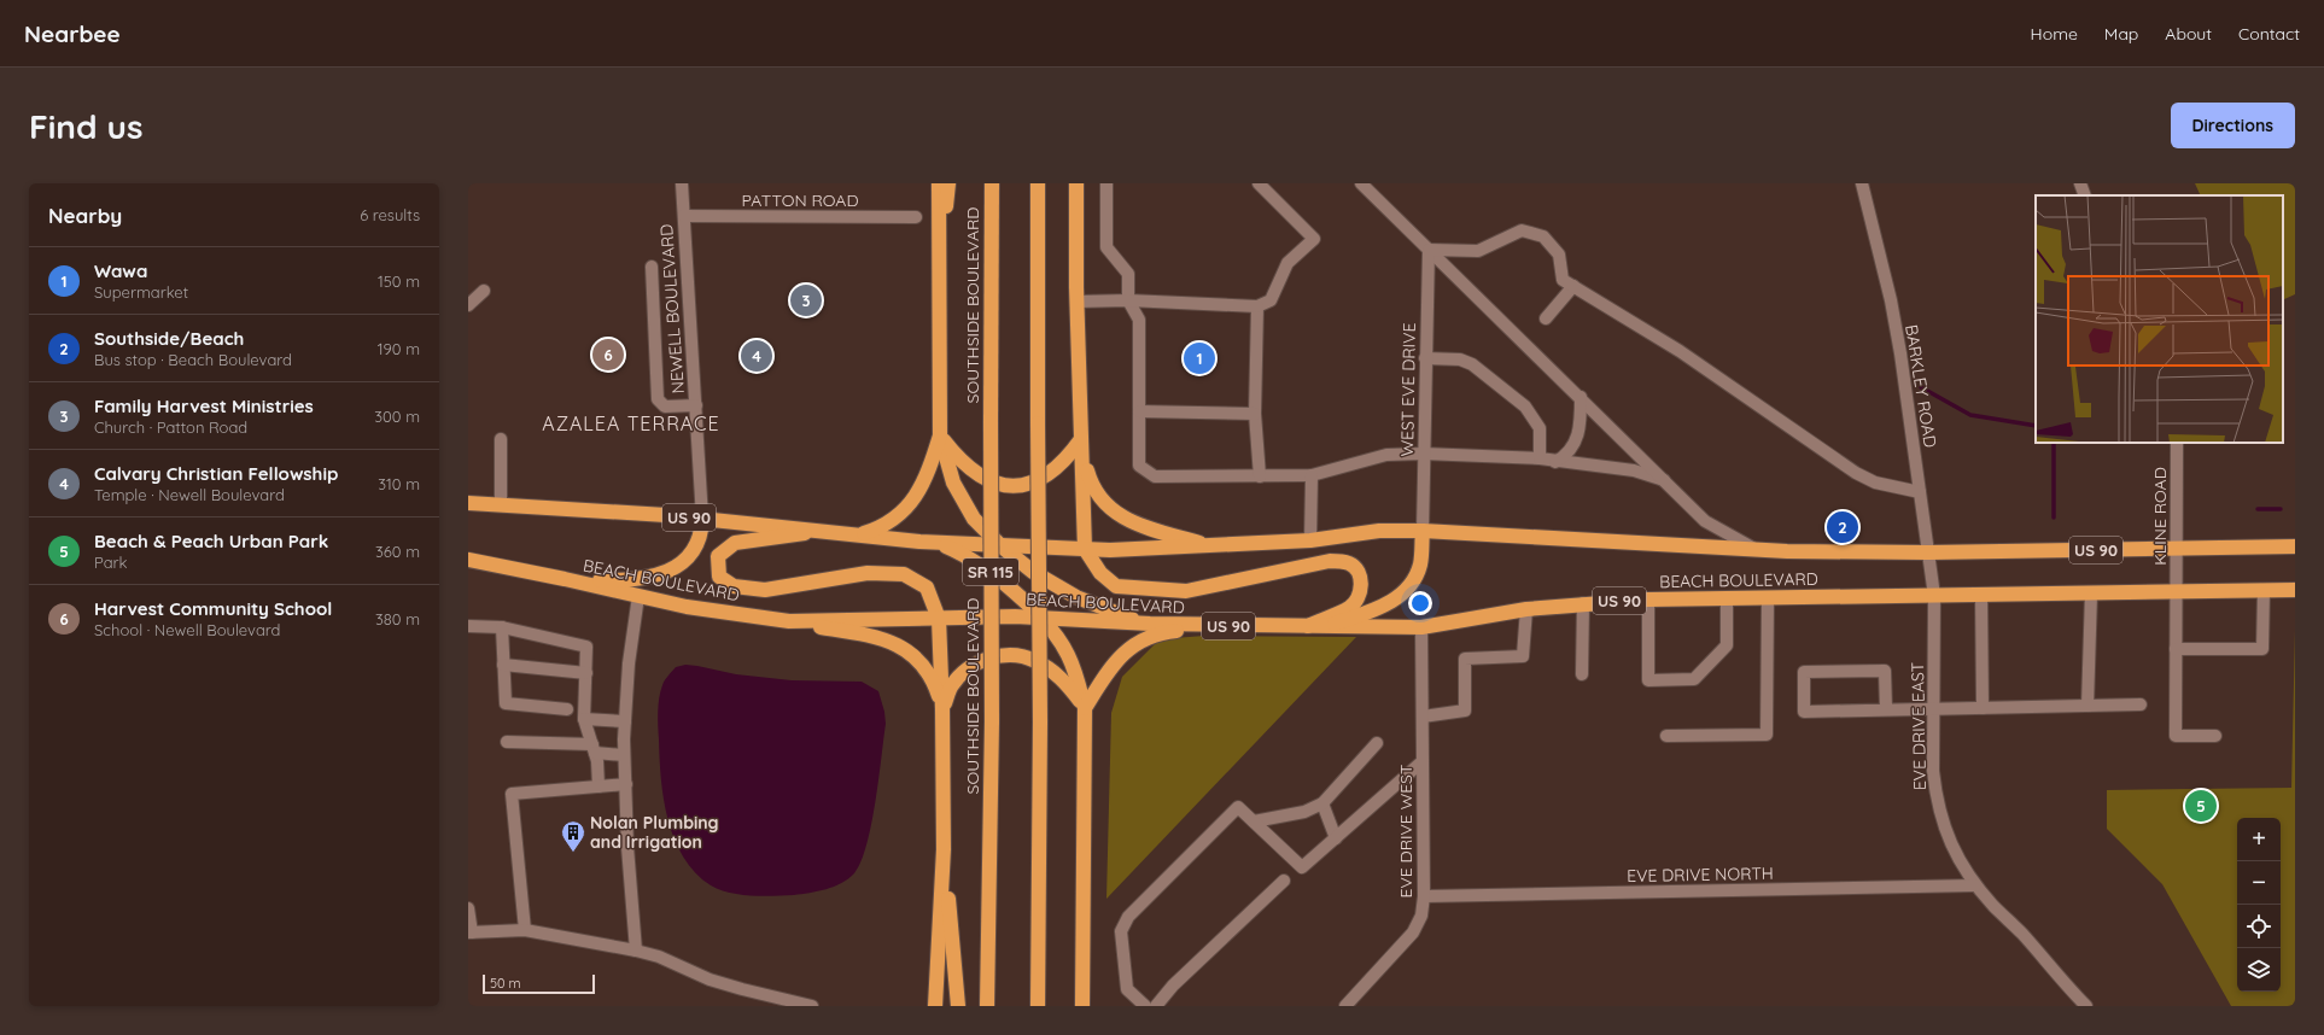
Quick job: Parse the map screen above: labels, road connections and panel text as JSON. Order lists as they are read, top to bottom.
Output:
{
  "streets": {
    "highway": [
      "SOUTHSIDE BOULEVARD",
      "US 90",
      "SR 115",
      "BEACH BOULEVARD"
    ],
    "street": [
      "PATTON ROAD",
      "NEWELL BOULEVARD",
      "BARKLEY ROAD",
      "WEST EVE DRIVE",
      "KLINE ROAD",
      "EVE DRIVE EAST",
      "EVE DRIVE WEST",
      "EVE DRIVE NORTH"
    ]
  },
  "crossings": [
    ["PATTON ROAD", "NEWELL BOULEVARD"],
    ["NEWELL BOULEVARD", "US 90"],
    ["BARKLEY ROAD", "US 90"],
    ["BARKLEY ROAD", "BEACH BOULEVARD"],
    ["BARKLEY ROAD", "EVE DRIVE EAST"],
    ["WEST EVE DRIVE", "US 90"],
    ["KLINE ROAD", "US 90"],
    ["KLINE ROAD", "BEACH BOULEVARD"],
    ["BEACH BOULEVARD", "EVE DRIVE EAST"],
    ["BEACH BOULEVARD", "EVE DRIVE WEST"],
    ["EVE DRIVE EAST", "EVE DRIVE NORTH"],
    ["EVE DRIVE WEST", "EVE DRIVE NORTH"]
  ],
  "districts": ["AZALEA TERRACE"],
  "places": {
    "building": ["Nolan Plumbing and Irrigation"]
  },
  "scale_bar": "50 m",
  "page": {
    "header": "Nearbee",
    "nav": [
      "Home",
      "Map",
      "About",
      "Contact"
    ],
    "buttons": "Directions",
    "title": "Find us",
    "heading": ["Nearby", "6 results"],
    "list": [
      {
        "mark": "1",
        "name": "Wawa",
        "note": "Supermarket",
        "value": "150 m"
      },
      {
        "mark": "2",
        "name": "Southside/Beach",
        "note": "Bus stop · Beach Boulevard",
        "value": "190 m"
      },
      {
        "mark": "3",
        "name": "Family Harvest Ministries",
        "note": "Church · Patton Road",
        "value": "300 m"
      },
      {
        "mark": "4",
        "name": "Calvary Christian Fellowship",
        "note": "Temple · Newell Boulevard",
        "value": "310 m"
      },
      {
        "mark": "5",
        "name": "Beach & Peach Urban Park",
        "note": "Park",
        "value": "360 m"
      },
      {
        "mark": "6",
        "name": "Harvest Community School",
        "note": "School · Newell Boulevard",
        "value": "380 m"
      }
    ],
    "pins": [
      "3",
      "6",
      "4",
      "1",
      "2",
      "5"
    ],
    "map_buttons": ["+", "−"],
    "scale": "50 m"
  }
}
